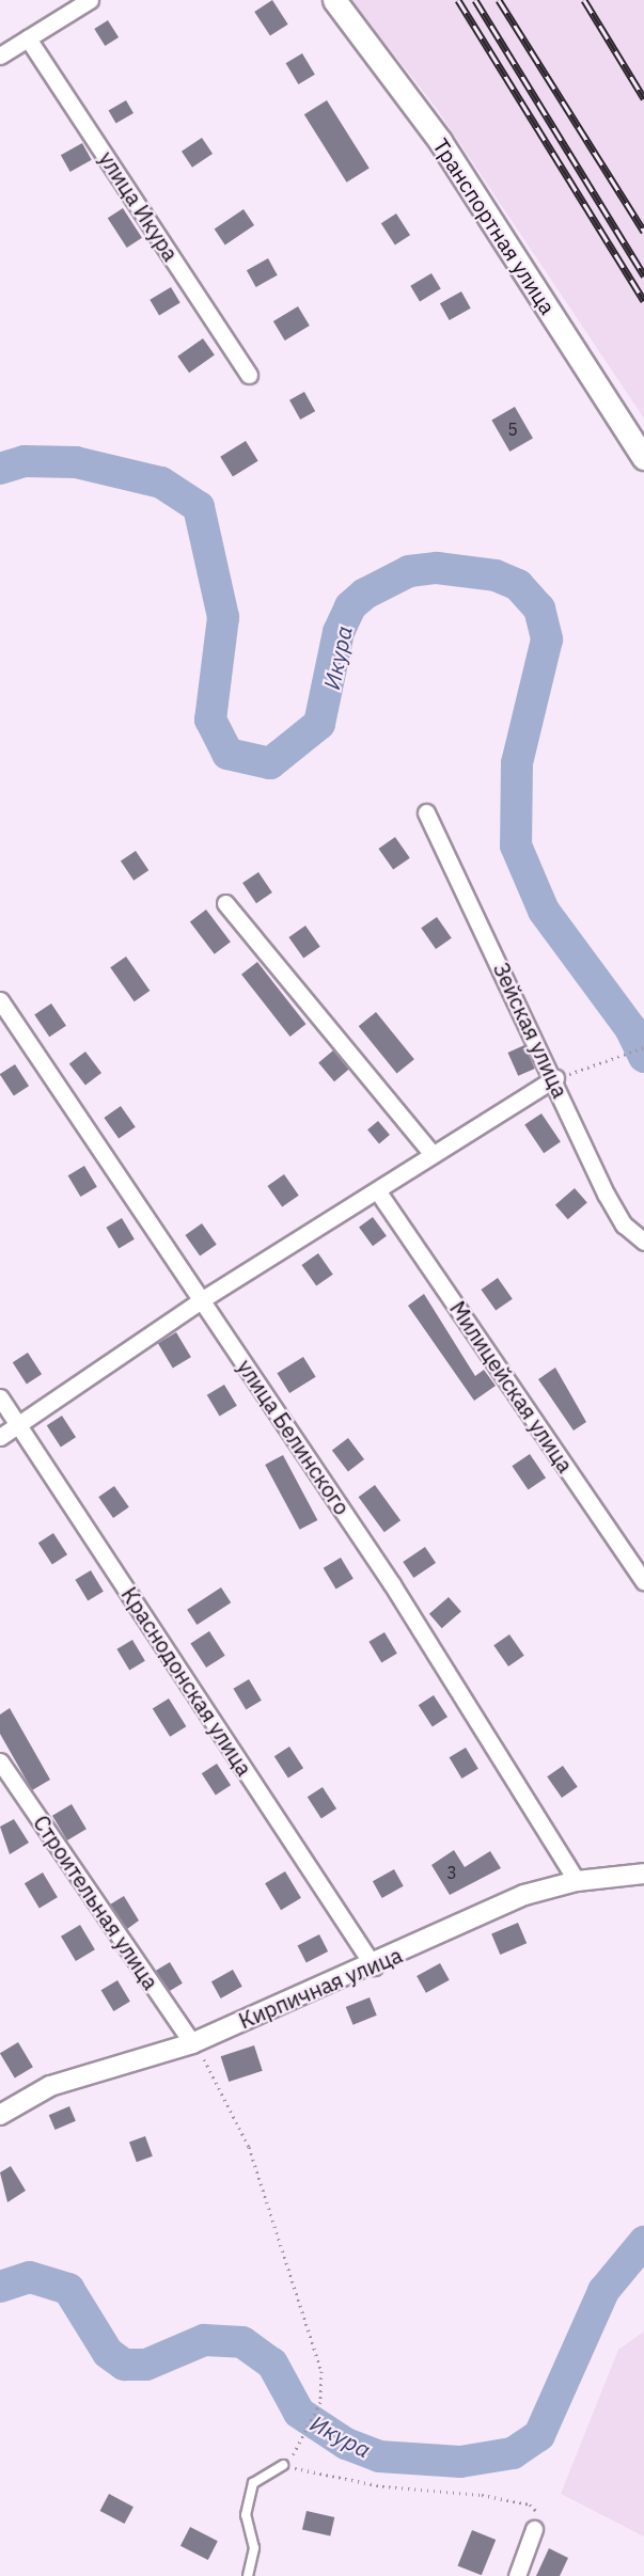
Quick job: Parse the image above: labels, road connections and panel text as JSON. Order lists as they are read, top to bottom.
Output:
{
  "streets": {
    "main road": ["Транспортная улица"],
    "street": [
      "улица Икура",
      "Зейская улица",
      "Милицейская улица",
      "улица Белинского",
      "Краснодонская улица",
      "Строительная улица",
      "Кирпичная улица"
    ]
  },
  "crossings": [
    ["улица Белинского", "Кирпичная улица"],
    ["Краснодонская улица", "Кирпичная улица"],
    ["Строительная улица", "Кирпичная улица"]
  ],
  "water": ["Икура"],
  "house_numbers": ["5", "3"]
}
